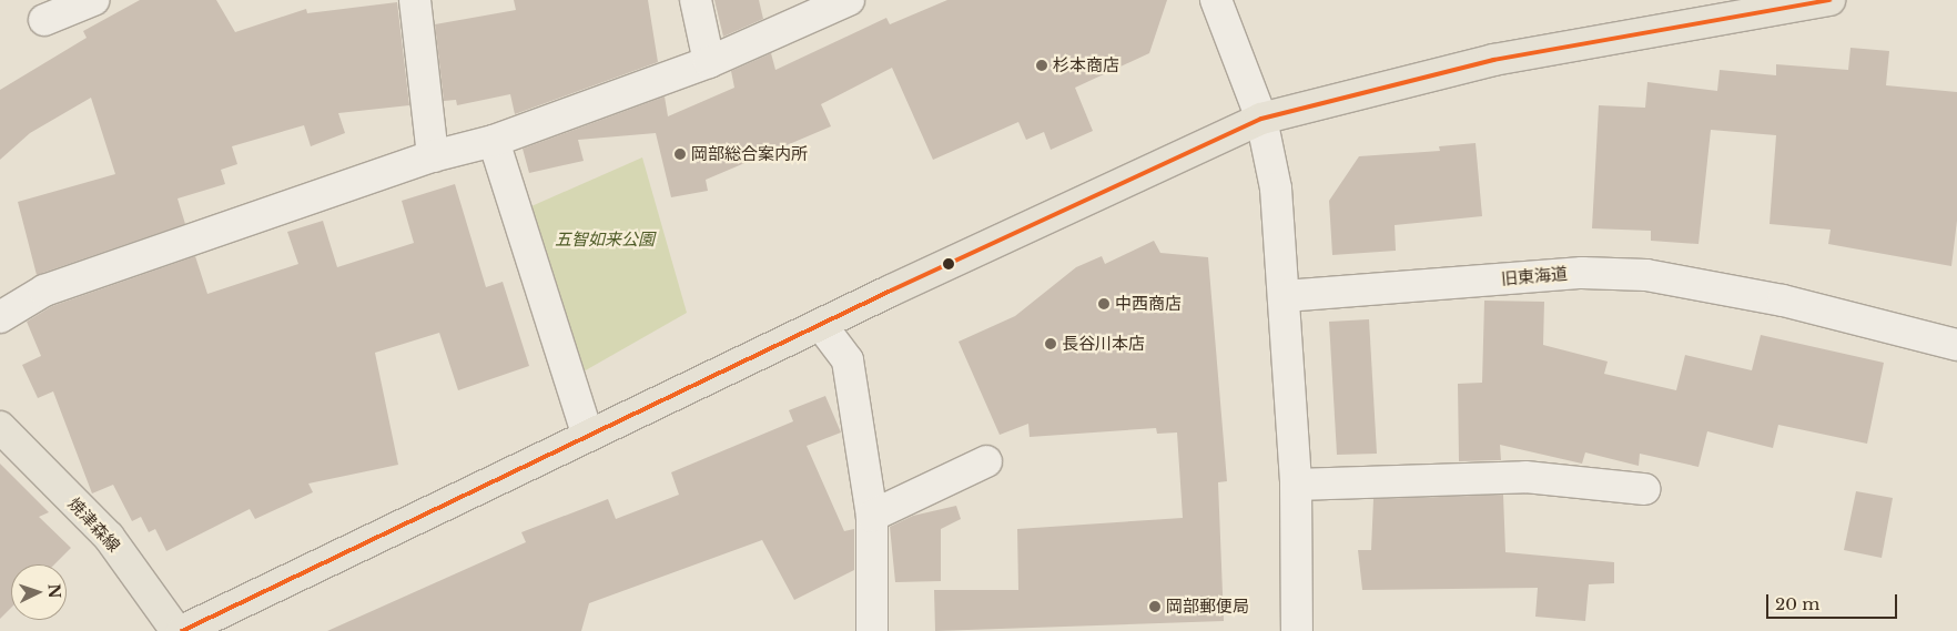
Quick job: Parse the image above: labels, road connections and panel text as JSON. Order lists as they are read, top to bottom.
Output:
{
  "streets": {
    "main road": ["焼津森線"],
    "street": ["旧東海道"]
  },
  "parks": ["五智如来公園"],
  "places": [
    "杉本商店",
    "岡部総合案内所",
    "中西商店",
    "長谷川本店",
    "岡部郵便局"
  ],
  "scale_bar": "20 m",
  "north": "right"
}
